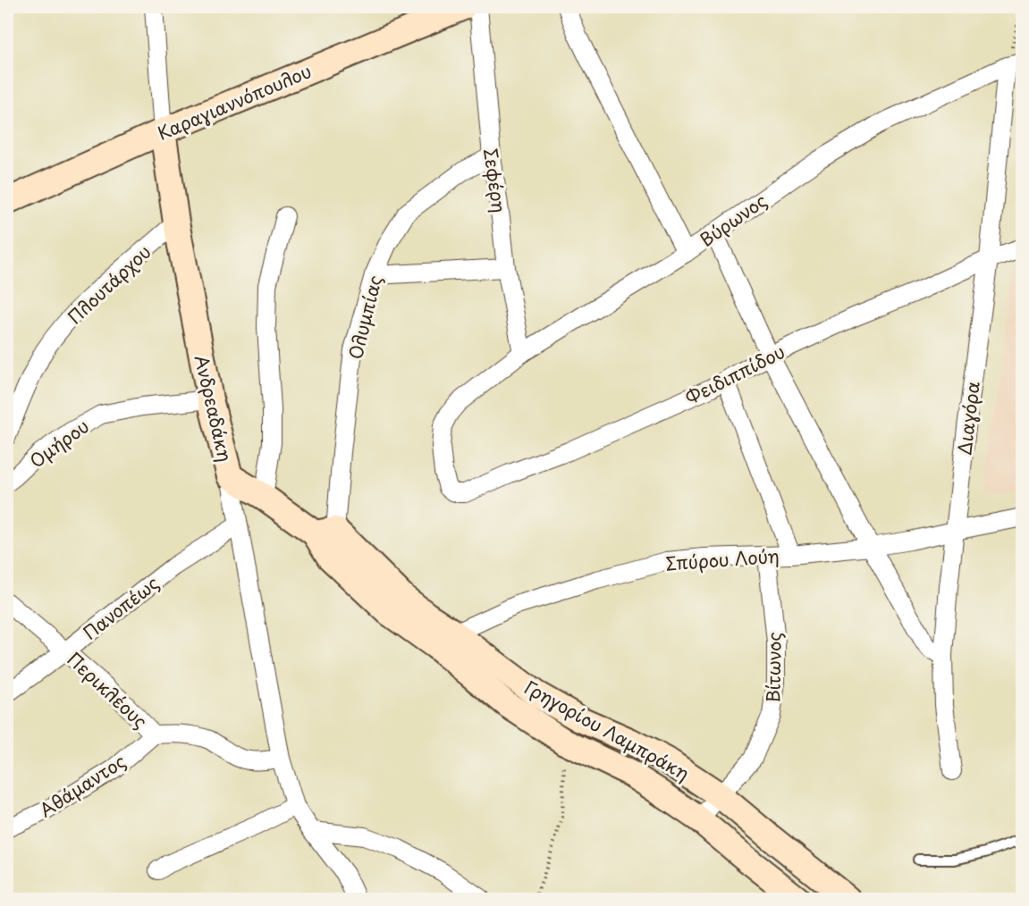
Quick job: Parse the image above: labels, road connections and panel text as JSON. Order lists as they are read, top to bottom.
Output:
{
  "streets": {
    "street": [
      "Καραγιαννόπουλου",
      "Σεφέρη",
      "Βύρωνος",
      "Πλουτάρχου",
      "Ολυμπίας",
      "Φειδιππίδου",
      "Ανδρεαδάκη",
      "Διαγόρα",
      "Ομήρου",
      "Σπύρου Λούη",
      "Πανοπέως",
      "Βίτωνος",
      "Περικλέους",
      "Γρηγορίου Λαμπράκη",
      "Αθάμαντος"
    ]
  },
  "crossings": [
    ["Καραγιαννόπουλου", "Ανδρεαδάκη"],
    ["Σεφέρη", "Βύρωνος"],
    ["Σεφέρη", "Ολυμπίας"],
    ["Βύρωνος", "Φειδιππίδου"],
    ["Βύρωνος", "Διαγόρα"],
    ["Πλουτάρχου", "Ανδρεαδάκη"],
    ["Ολυμπίας", "Γρηγορίου Λαμπράκη"],
    ["Φειδιππίδου", "Διαγόρα"],
    ["Ανδρεαδάκη", "Ομήρου"],
    ["Ανδρεαδάκη", "Πανοπέως"],
    ["Ανδρεαδάκη", "Περικλέους"],
    ["Ανδρεαδάκη", "Γρηγορίου Λαμπράκη"],
    ["Διαγόρα", "Σπύρου Λούη"],
    ["Σπύρου Λούη", "Βίτωνος"],
    ["Σπύρου Λούη", "Γρηγορίου Λαμπράκη"],
    ["Πανοπέως", "Περικλέους"],
    ["Βίτωνος", "Γρηγορίου Λαμπράκη"],
    ["Περικλέους", "Αθάμαντος"]
  ]
}
